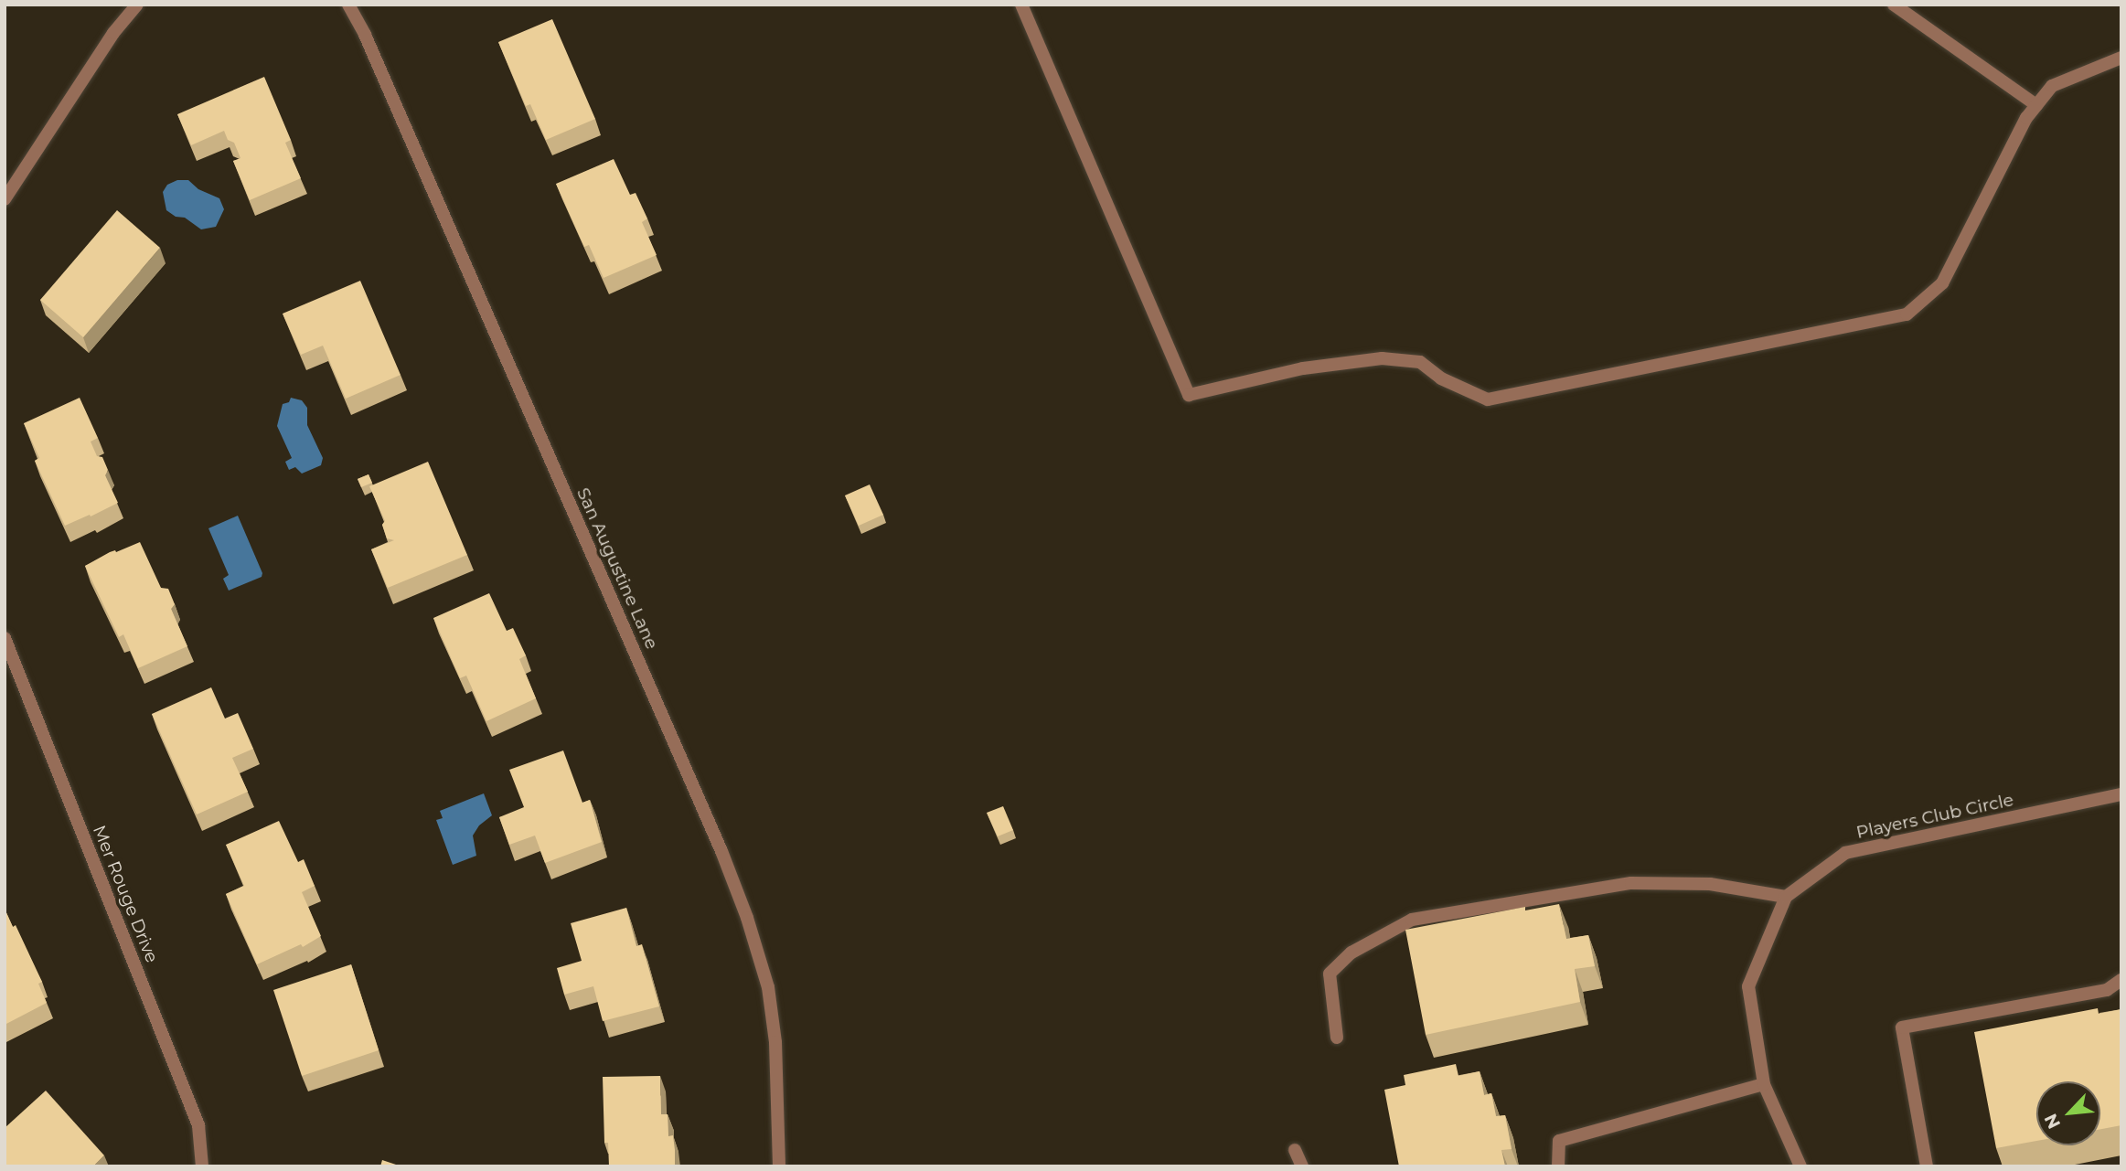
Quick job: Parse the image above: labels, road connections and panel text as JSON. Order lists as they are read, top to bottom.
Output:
{
  "streets": {
    "street": ["San Augustine Lane", "Players Club Circle", "Mer Rouge Drive"]
  },
  "north": "bottom left"
}
